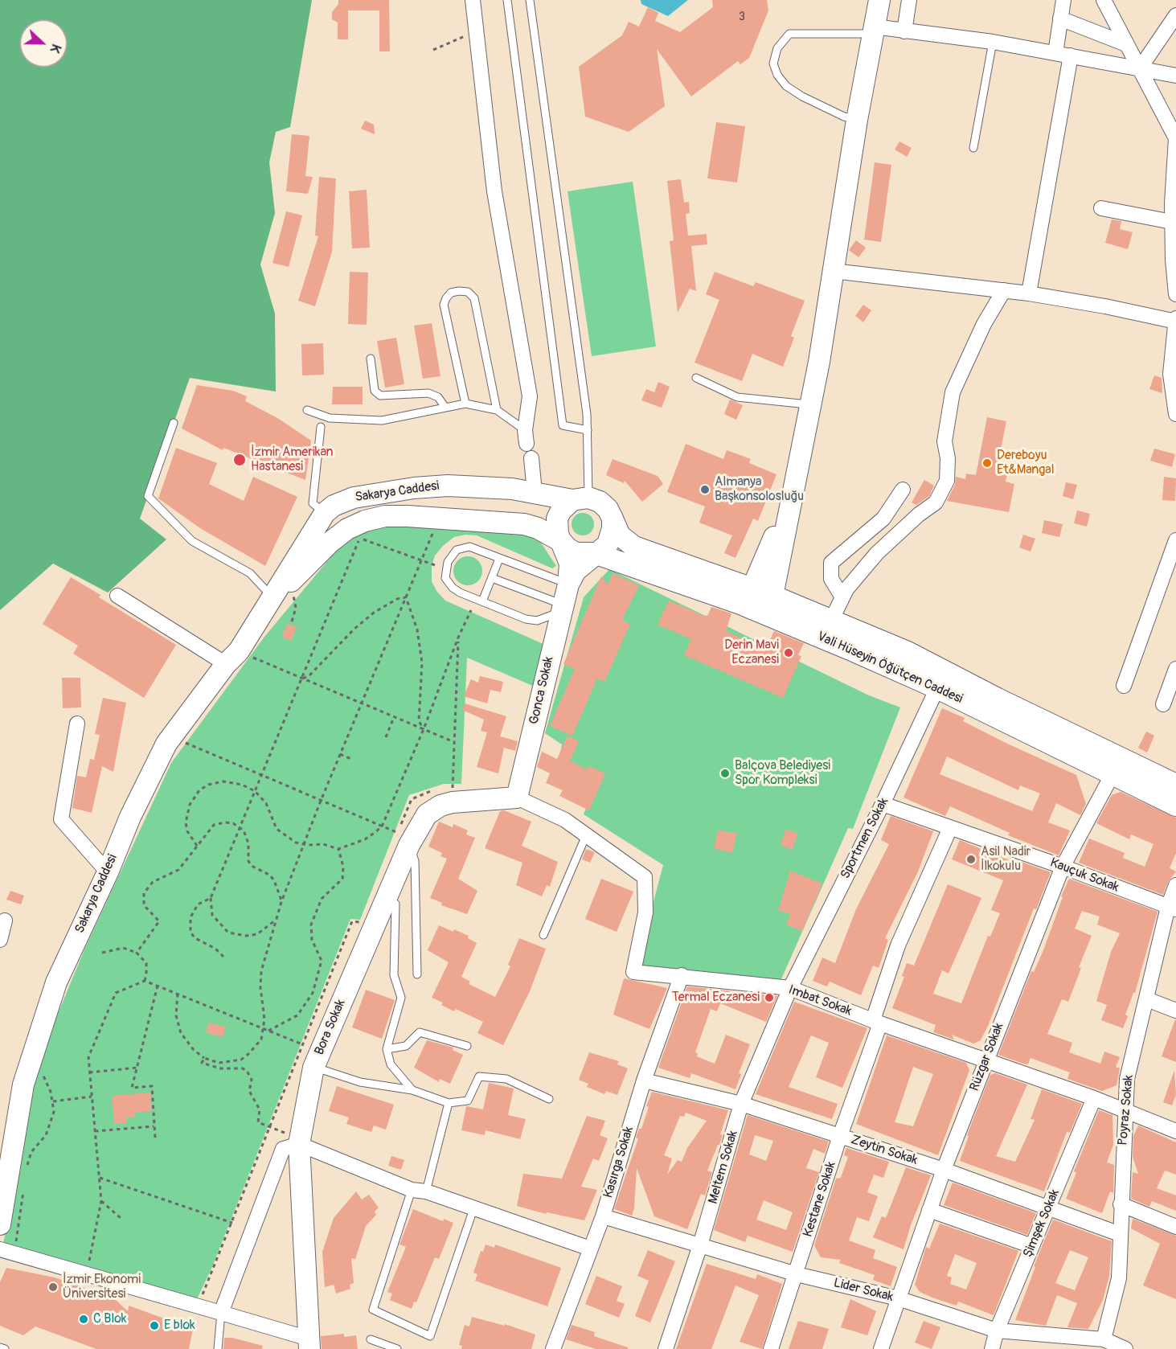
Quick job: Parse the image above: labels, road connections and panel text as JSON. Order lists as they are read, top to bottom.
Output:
{
  "streets": {
    "main road": [
      "Sakarya Caddesi",
      "Vali Hüseyin Öğütçen Caddesi",
      "Gonca Sokak",
      "Bora Sokak"
    ],
    "street": [
      "Sportmen Sokak",
      "Kauçuk Sokak",
      "Imbat Sokak",
      "Rüzgar Sokak",
      "Poyraz Sokak",
      "Zeytin Sokak",
      "Kasırga Sokak",
      "Meltem Sokak",
      "Kestane Sokak",
      "Şimşek Sokak",
      "Lider Sokak"
    ]
  },
  "crossings": [
    ["Sakarya Caddesi", "Vali Hüseyin Öğütçen Caddesi"],
    ["Vali Hüseyin Öğütçen Caddesi", "Sportmen Sokak"],
    ["Vali Hüseyin Öğütçen Caddesi", "Rüzgar Sokak"],
    ["Gonca Sokak", "Imbat Sokak"],
    ["Gonca Sokak", "Bora Sokak"],
    ["Sportmen Sokak", "Kauçuk Sokak"],
    ["Sportmen Sokak", "Imbat Sokak"],
    ["Sportmen Sokak", "Meltem Sokak"],
    ["Kauçuk Sokak", "Rüzgar Sokak"],
    ["Kauçuk Sokak", "Poyraz Sokak"],
    ["Kauçuk Sokak", "Kestane Sokak"],
    ["Imbat Sokak", "Bora Sokak"],
    ["Imbat Sokak", "Rüzgar Sokak"],
    ["Imbat Sokak", "Poyraz Sokak"],
    ["Imbat Sokak", "Kasırga Sokak"],
    ["Imbat Sokak", "Meltem Sokak"],
    ["Imbat Sokak", "Kestane Sokak"],
    ["Imbat Sokak", "Şimşek Sokak"],
    ["Rüzgar Sokak", "Zeytin Sokak"],
    ["Rüzgar Sokak", "Lider Sokak"],
    ["Poyraz Sokak", "Zeytin Sokak"],
    ["Poyraz Sokak", "Lider Sokak"],
    ["Zeytin Sokak", "Kasırga Sokak"],
    ["Zeytin Sokak", "Meltem Sokak"],
    ["Zeytin Sokak", "Kestane Sokak"],
    ["Zeytin Sokak", "Şimşek Sokak"],
    ["Kasırga Sokak", "Lider Sokak"],
    ["Meltem Sokak", "Lider Sokak"],
    ["Kestane Sokak", "Lider Sokak"],
    ["Şimşek Sokak", "Lider Sokak"]
  ],
  "places": [
    "İzmir Amerikan Hastanesi",
    "Dereboyu Et&Mangal",
    "Almanya Başkonsolosluğu",
    "Derin Mavi Eczanesi",
    "Balçova Belediyesi Spor Kompleksi",
    "Asil Nadir İlkokulu",
    "Termal Eczanesi",
    "İzmir Ekonomi Üniversitesi",
    "C Blok",
    "E blok"
  ],
  "house_numbers": ["3"],
  "north": "right"
}
